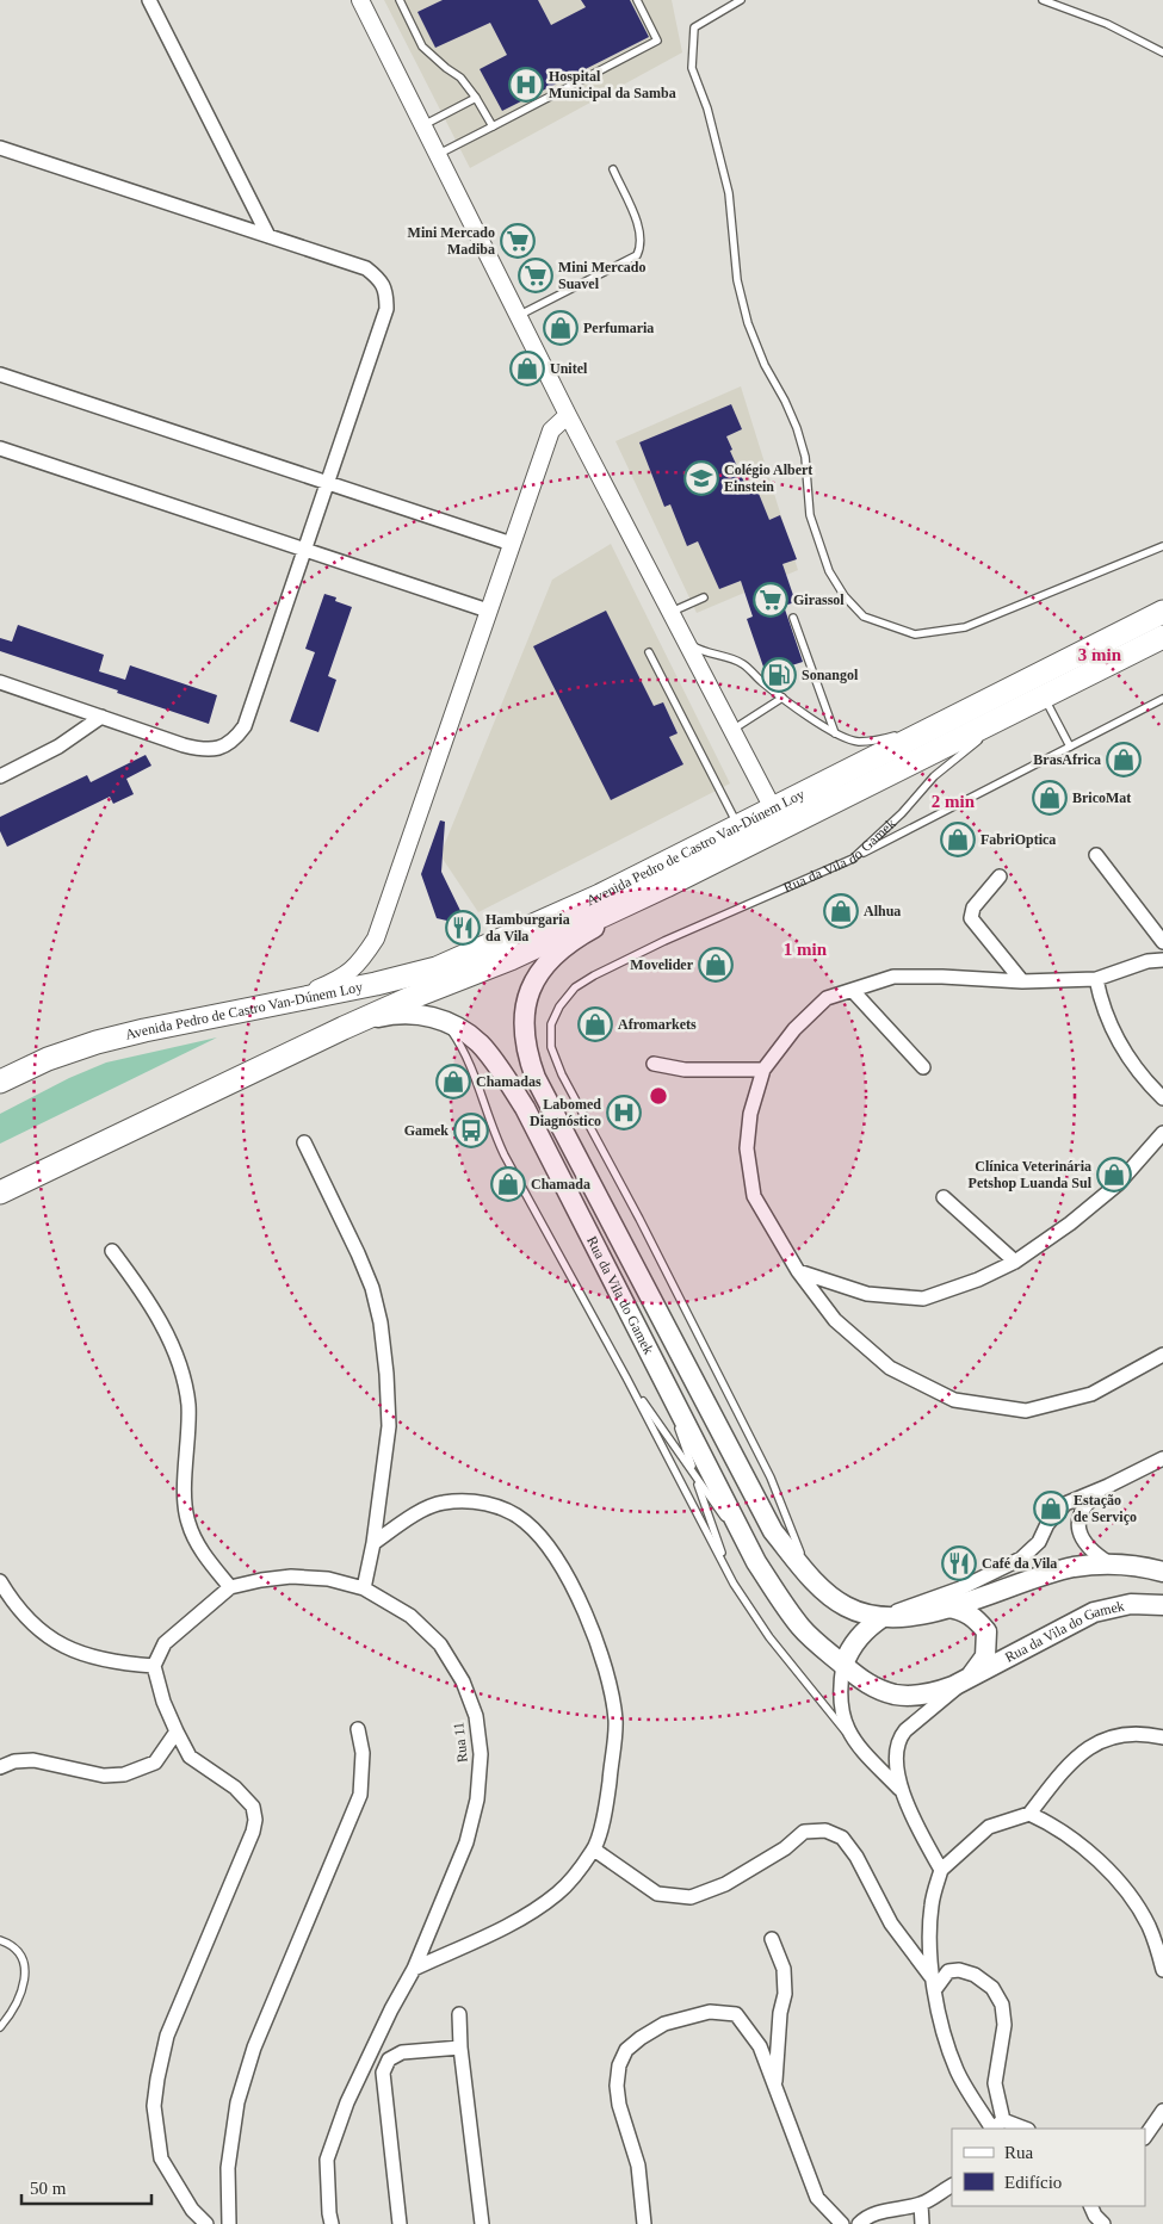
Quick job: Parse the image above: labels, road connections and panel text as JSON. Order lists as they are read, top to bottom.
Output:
{
  "streets": {
    "highway": ["Avenida Pedro de Castro Van-Dúnem Loy"],
    "main road": ["Rua da Vila do Gamek"],
    "street": ["Rua 11"]
  },
  "crossings": [
    ["Avenida Pedro de Castro Van-Dúnem Loy", "Rua da Vila do Gamek"]
  ],
  "places": {
    "hospital": ["Hospital Municipal da Samba", "Labomed Diagnóstico"],
    "supermarket": ["Mini Mercado Madiba", "Mini Mercado Suavel", "Girassol"],
    "shop": [
      "Perfumaria",
      "Unitel",
      "BrasAfrica",
      "BricoMat",
      "FabriOptica",
      "Alhua",
      "Movelider",
      "Afromarkets",
      "Chamadas",
      "Clínica Veterinária Petshop Luanda Sul",
      "Chamada",
      "Estação de Serviço"
    ],
    "school or university": ["Colégio Albert Einstein"],
    "fuel station": ["Sonangol"],
    "restaurant": ["Hamburgaria da Vila", "Café da Vila"],
    "bus stop": ["Gamek"]
  },
  "legend": ["Rua", "Edifício"],
  "scale_bar": "50 m",
  "rings": ["3 min", "2 min", "1 min"]
}
